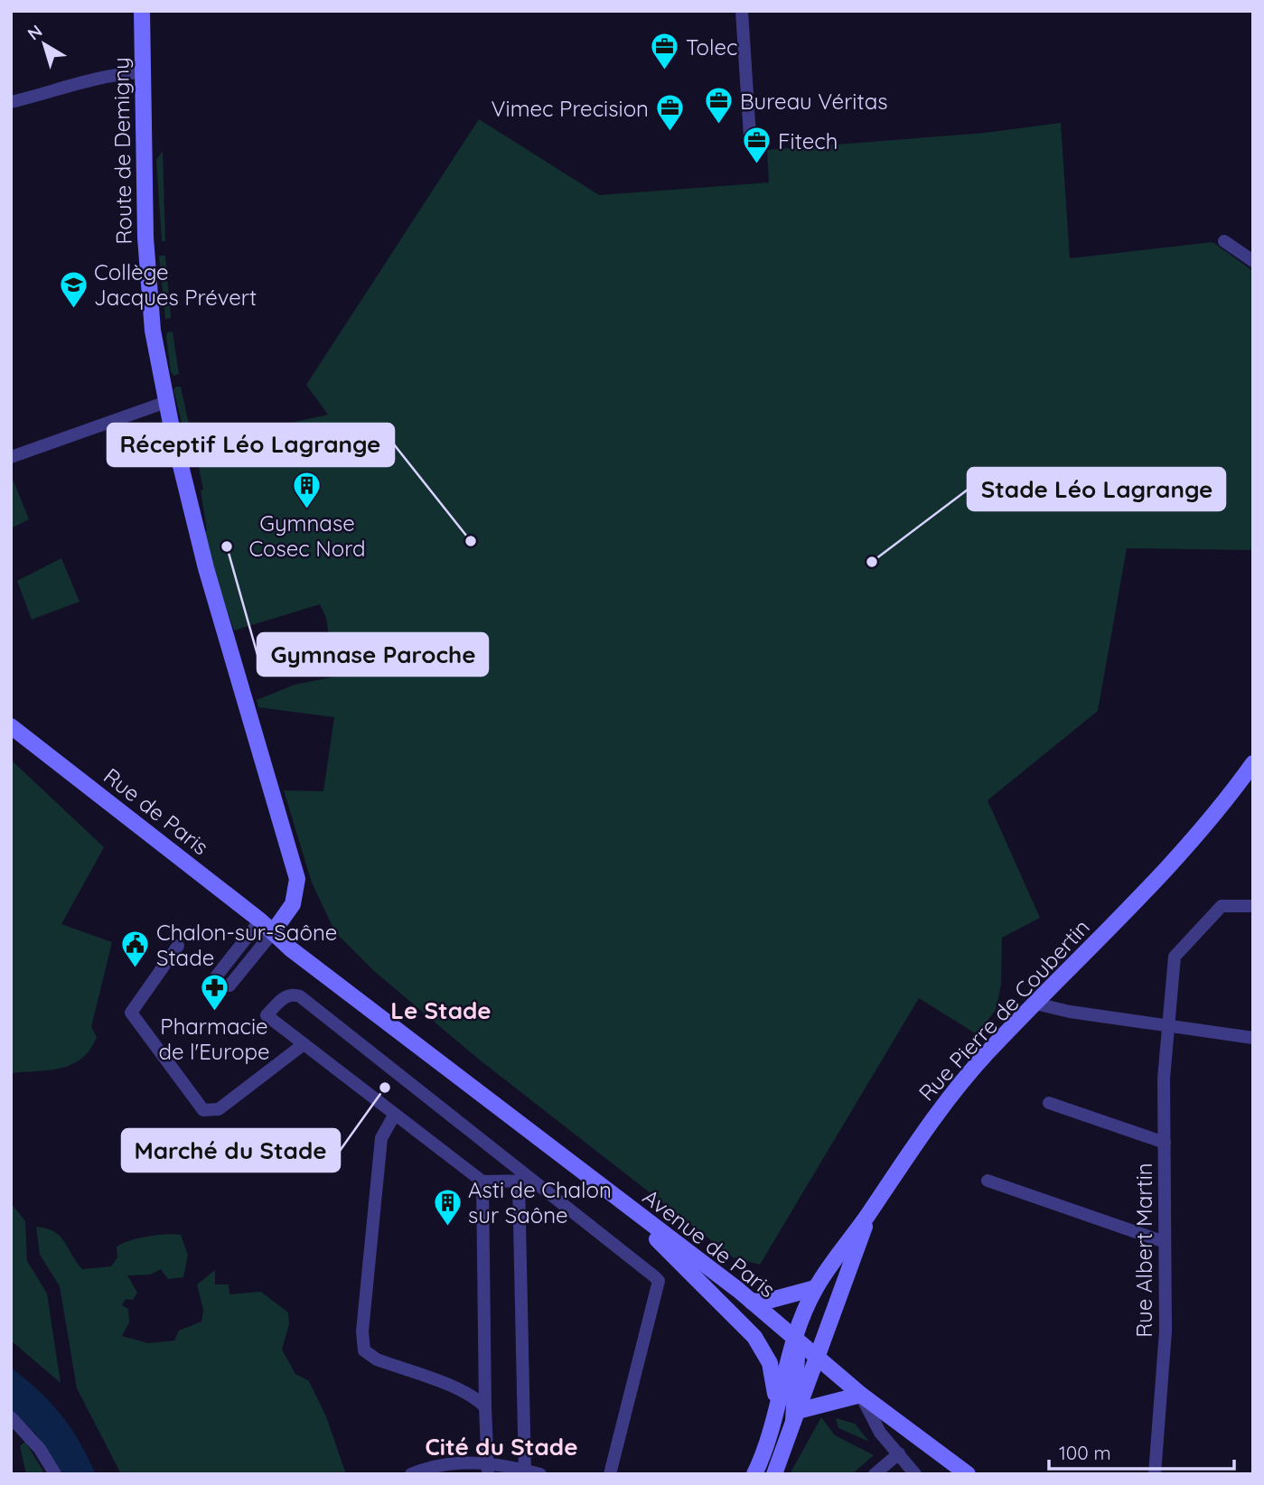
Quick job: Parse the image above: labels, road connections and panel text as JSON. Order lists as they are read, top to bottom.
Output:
{
  "streets": {
    "main road": [
      "Route de Demigny",
      "Rue de Paris",
      "Rue Pierre de Coubertin",
      "Avenue de Paris"
    ],
    "street": ["Rue Albert Martin"]
  },
  "crossings": [
    ["Route de Demigny", "Rue de Paris"],
    ["Route de Demigny", "Avenue de Paris"],
    ["Rue de Paris", "Avenue de Paris"],
    ["Rue Pierre de Coubertin", "Avenue de Paris"]
  ],
  "districts": ["Le Stade", "Cité du Stade"],
  "places": {
    "office": [
      "Tolec",
      "Bureau Véritas",
      "Vimec Precision",
      "Fitech"
    ],
    "school or university": ["Collège Jacques Prévert"],
    "building": ["Gymnase Cosec Nord", "Asti de Chalon sur Saône"],
    "other": [
      "Réceptif Léo Lagrange",
      "Gymnase Paroche",
      "Stade Léo Lagrange",
      "Marché du Stade"
    ],
    "public building": ["Chalon-sur-Saône Stade"],
    "pharmacy": ["Pharmacie de l'Europe"]
  },
  "scale_bar": "100 m",
  "north": "top left"
}
